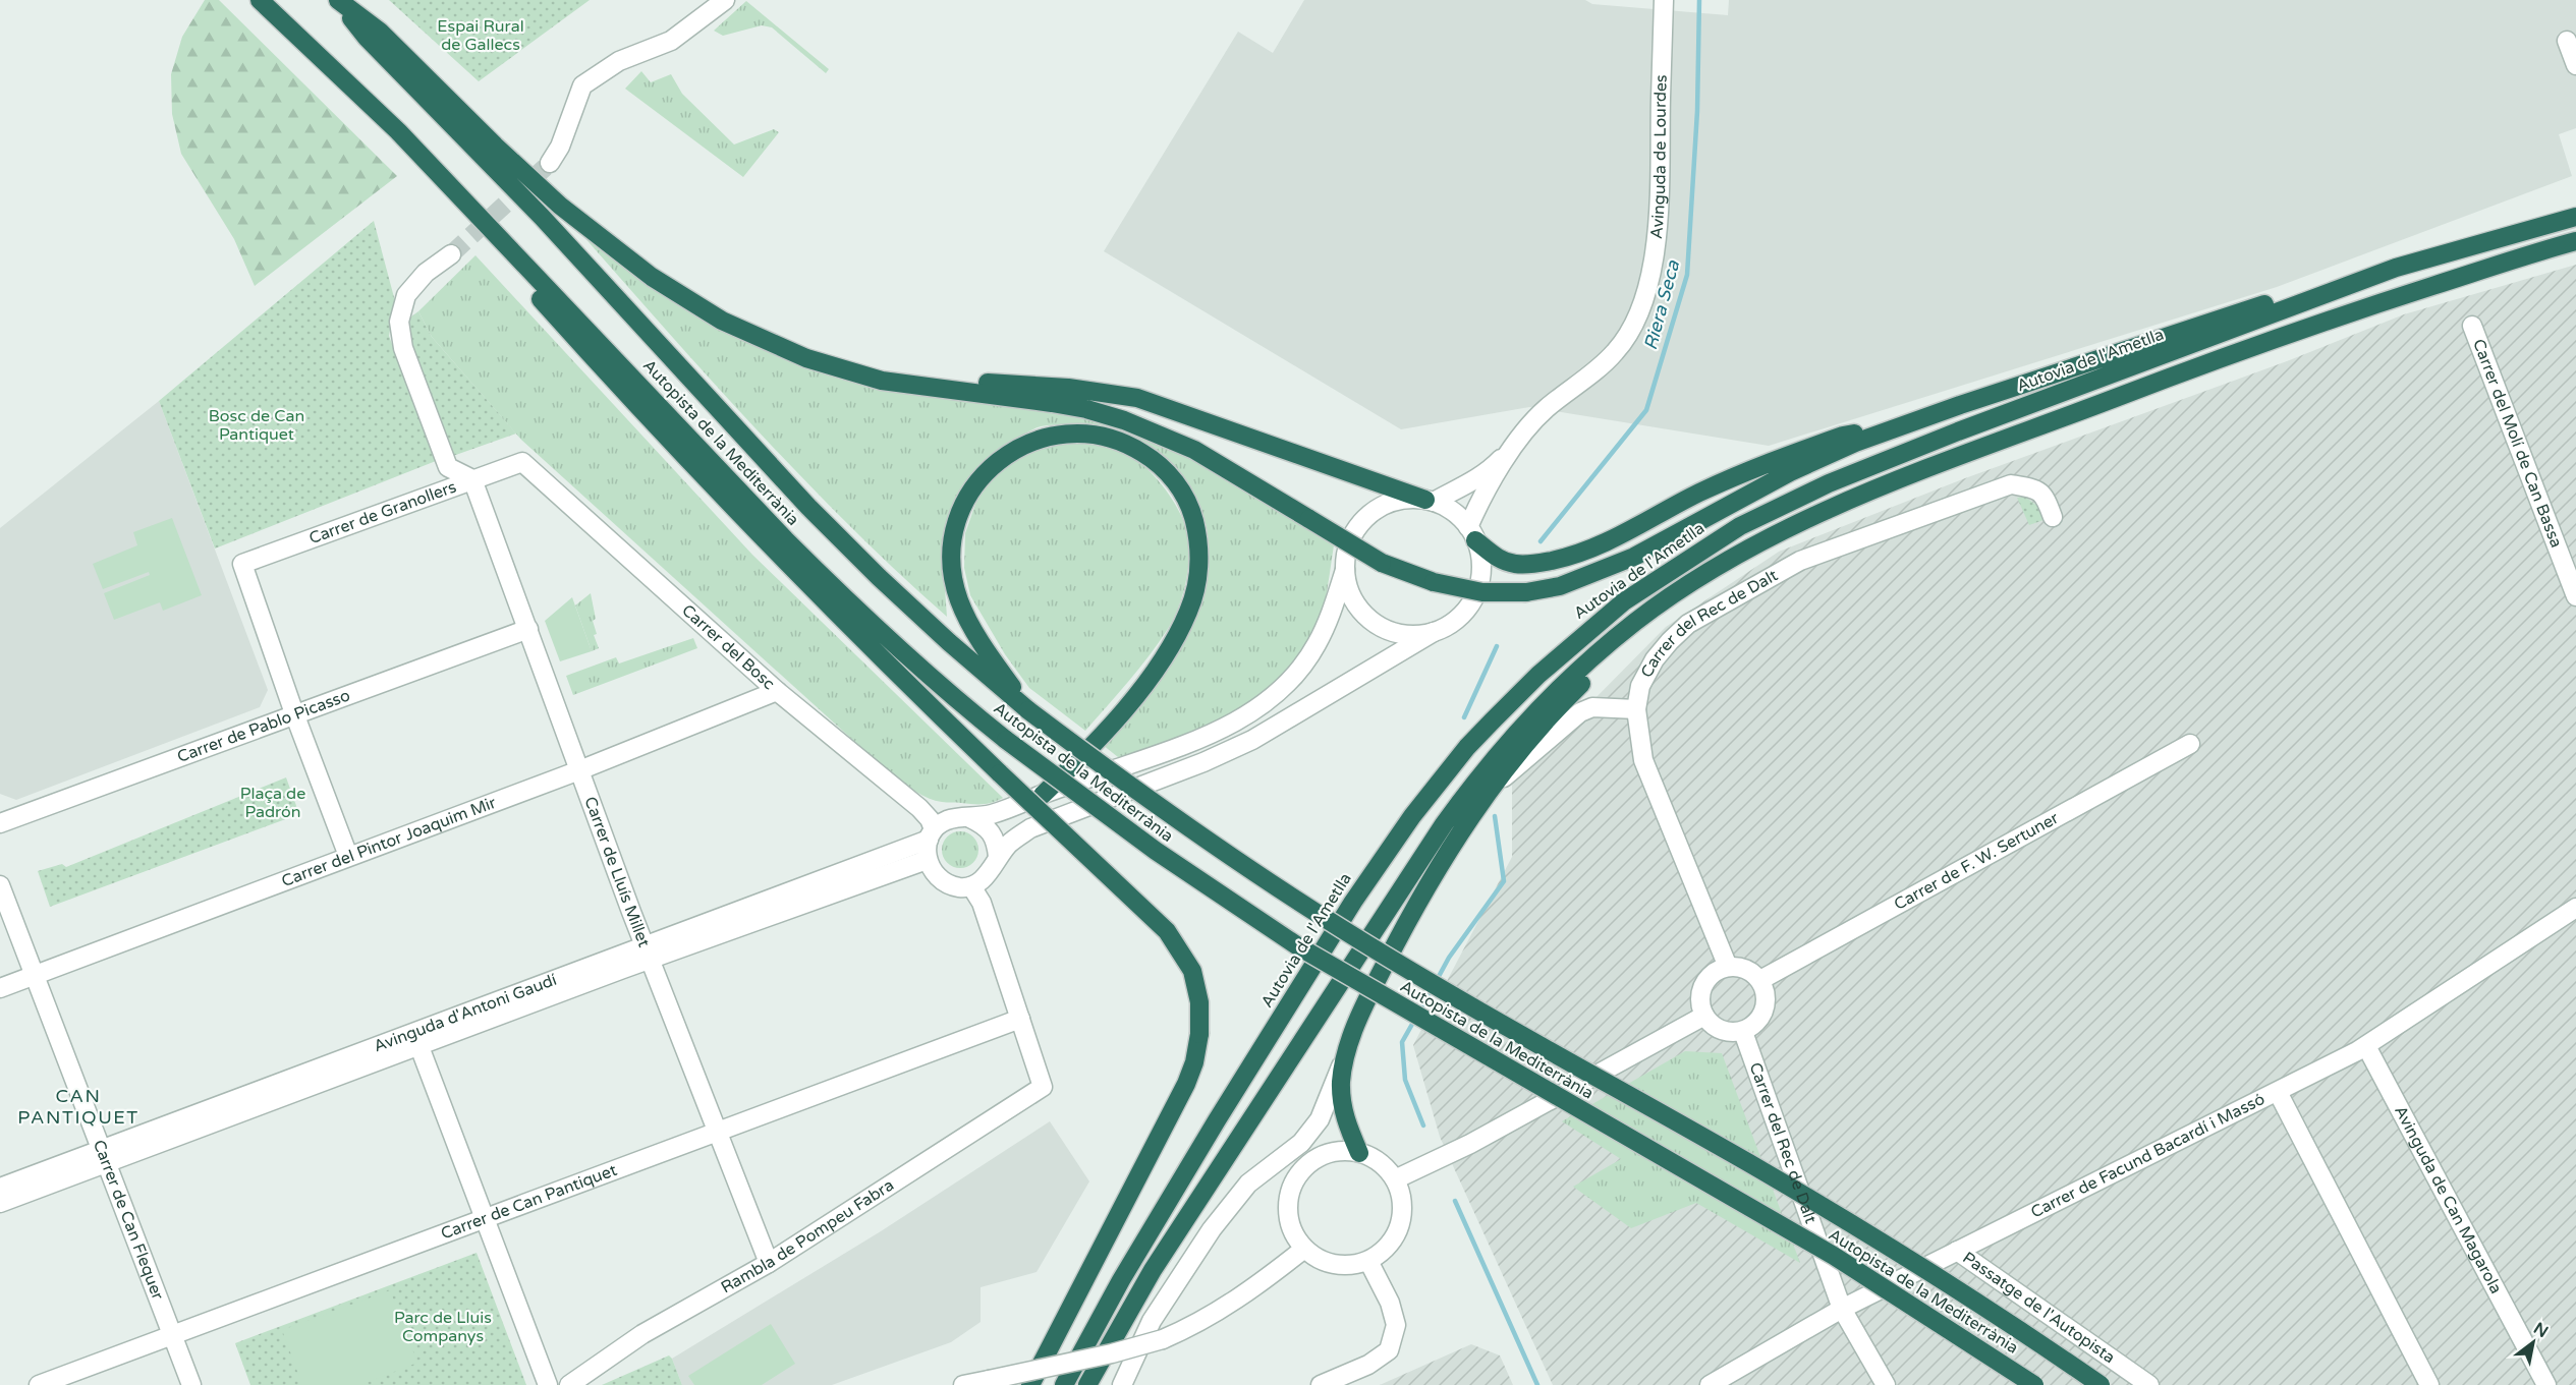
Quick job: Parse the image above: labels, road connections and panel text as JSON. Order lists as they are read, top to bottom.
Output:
{
  "streets": {
    "highway": ["Autovia de l'Ametlla", "Autopista de la Mediterrània"],
    "street": [
      "Avinguda de Lourdes",
      "Carrer del Molí de Can Bassa",
      "Carrer de Granollers",
      "Carrer del Rec de Dalt",
      "Carrer del Bosc",
      "Carrer de Pablo Picasso",
      "Carrer del Pintor Joaquim Mir",
      "Carrer de F. W. Sertuner",
      "Carrer de Lluís Millet",
      "Avinguda d'Antoni Gaudí",
      "Carrer de Facund Bacardí i Massó",
      "Avinguda de Can Magarola",
      "Carrer de Can Pantiquet",
      "Carrer de Can Flequer",
      "Rambla de Pompeu Fabra",
      "Passatge de l'Autopista"
    ]
  },
  "crossings": [
    ["Carrer de Granollers", "Carrer del Bosc"],
    ["Carrer de Granollers", "Carrer de Pablo Picasso"],
    ["Carrer de Granollers", "Carrer de Lluís Millet"],
    ["Carrer del Rec de Dalt", "Carrer de F. W. Sertuner"],
    ["Carrer del Rec de Dalt", "Carrer de Facund Bacardí i Massó"],
    ["Carrer del Bosc", "Carrer del Pintor Joaquim Mir"],
    ["Carrer del Bosc", "Avinguda d'Antoni Gaudí"],
    ["Carrer de Pablo Picasso", "Carrer de Lluís Millet"],
    ["Carrer del Pintor Joaquim Mir", "Carrer de Lluís Millet"],
    ["Carrer del Pintor Joaquim Mir", "Carrer de Can Flequer"],
    ["Carrer de Lluís Millet", "Avinguda d'Antoni Gaudí"],
    ["Carrer de Lluís Millet", "Carrer de Can Pantiquet"],
    ["Carrer de Lluís Millet", "Rambla de Pompeu Fabra"],
    ["Avinguda d'Antoni Gaudí", "Carrer de Can Flequer"],
    ["Carrer de Facund Bacardí i Massó", "Avinguda de Can Magarola"],
    ["Carrer de Facund Bacardí i Massó", "Passatge de l'Autopista"],
    ["Carrer de Can Pantiquet", "Carrer de Can Flequer"],
    ["Carrer de Can Pantiquet", "Rambla de Pompeu Fabra"]
  ],
  "districts": ["CAN PANTIQUET"],
  "water": ["Riera Seca"],
  "parks": [
    "Espai Rural de Gallecs",
    "Bosc de Can Pantiquet",
    "Plaça de Padrón",
    "Parc de Lluis Companys"
  ],
  "north": "top right"
}
